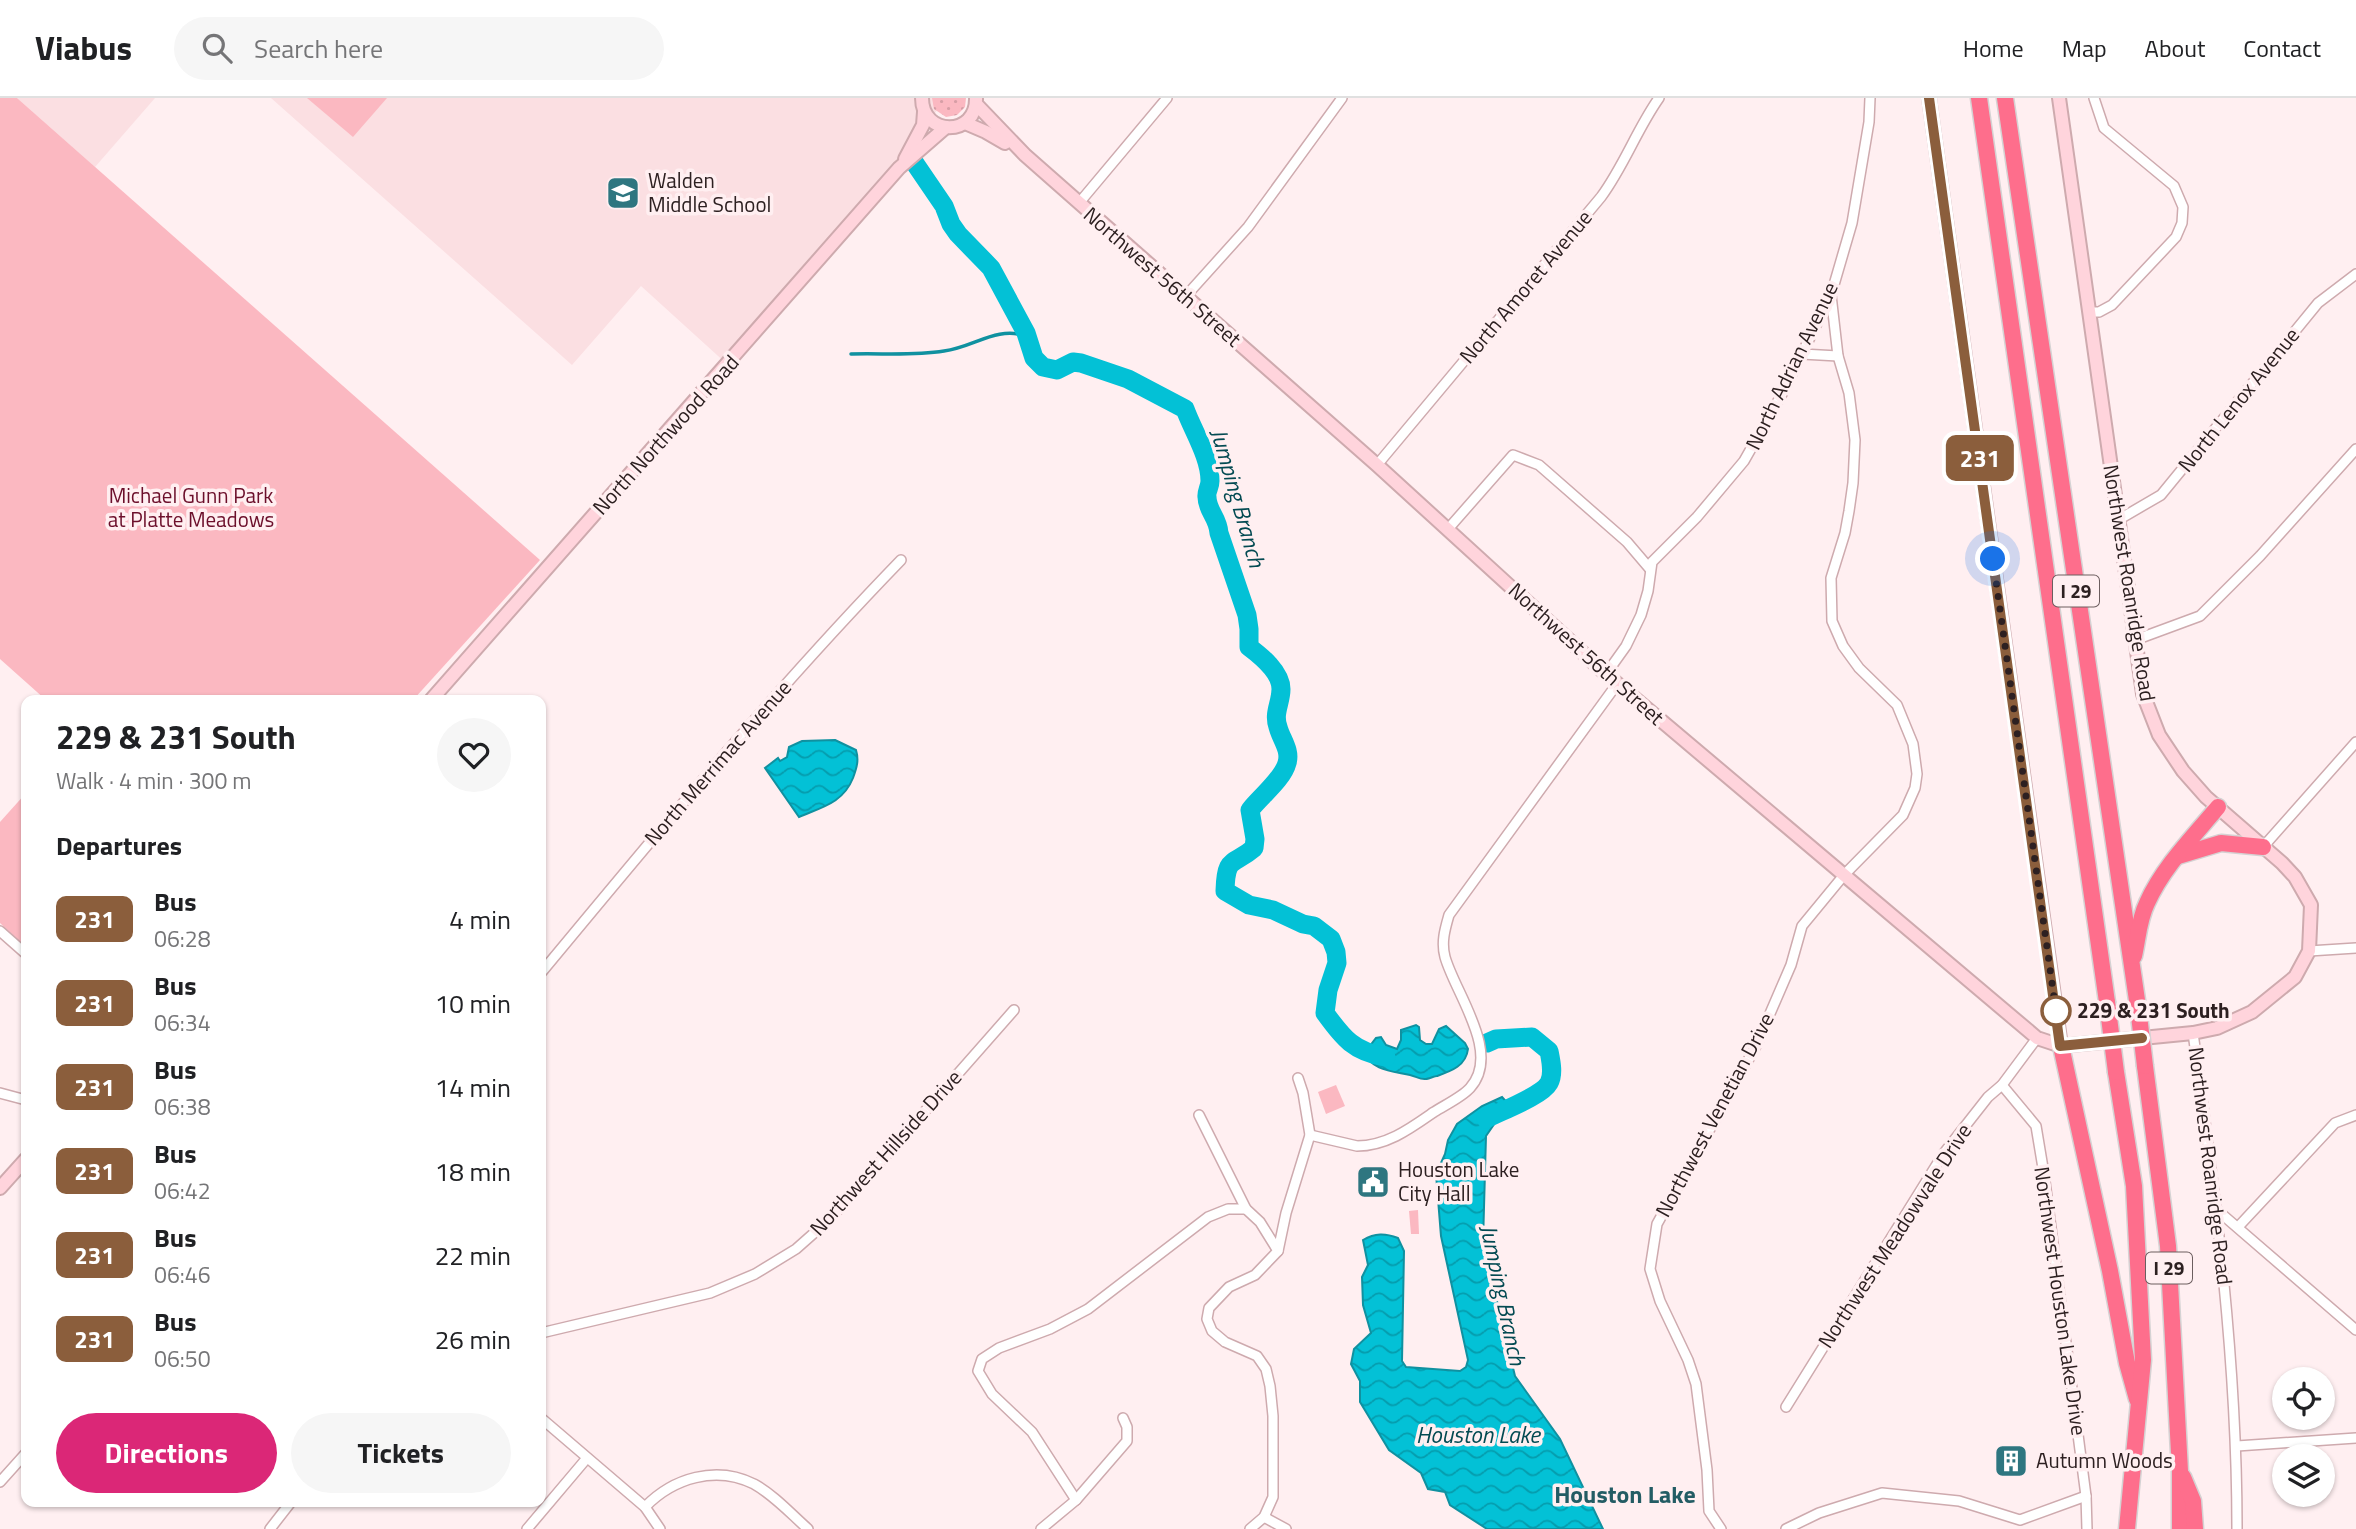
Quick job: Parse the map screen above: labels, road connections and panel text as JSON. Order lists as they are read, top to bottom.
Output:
{
  "streets": {
    "highway": ["I 29"],
    "street": [
      "Northwest 56th Street",
      "North Amoret Avenue",
      "North Adrian Avenue",
      "North Lenox Avenue",
      "North Northwood Road",
      "Northwest Roanridge Road",
      "North Merrimac Avenue",
      "Northwest Venetian Drive",
      "Northwest Hillside Drive",
      "Northwest Meadowvale Drive",
      "Northwest Houston Lake Drive"
    ]
  },
  "crossings": [
    ["Northwest 56th Street", "North Amoret Avenue"],
    ["Northwest 56th Street", "North Adrian Avenue"],
    ["Northwest 56th Street", "Northwest Roanridge Road"],
    ["Northwest 56th Street", "Northwest Venetian Drive"],
    ["Northwest 56th Street", "Northwest Meadowvale Drive"],
    ["North Lenox Avenue", "Northwest Roanridge Road"],
    ["Northwest Meadowvale Drive", "Northwest Houston Lake Drive"]
  ],
  "districts": ["Houston Lake"],
  "water": ["Jumping Branch", "Houston Lake"],
  "parks": ["Michael Gunn Park at Platte Meadows"],
  "places": {
    "school or university": ["Walden Middle School"],
    "other": ["229 & 231 South"],
    "public building": ["Houston Lake City Hall"],
    "building": ["Autumn Woods"]
  },
  "lines": ["bus line 231"],
  "page": {
    "header": "Viabus",
    "search": "Search here",
    "nav": [
      "Home",
      "Map",
      "About",
      "Contact"
    ],
    "on_map": "231",
    "heading": [
      ["229 & 231 South", "Walk · 4 min · 300 m"],
      "Departures"
    ],
    "list": [
      {
        "mark": "231",
        "name": "Bus",
        "note": "06:28",
        "value": "4 min"
      },
      {
        "mark": "231",
        "name": "Bus",
        "note": "06:34",
        "value": "10 min"
      },
      {
        "mark": "231",
        "name": "Bus",
        "note": "06:38",
        "value": "14 min"
      },
      {
        "mark": "231",
        "name": "Bus",
        "note": "06:42",
        "value": "18 min"
      },
      {
        "mark": "231",
        "name": "Bus",
        "note": "06:46",
        "value": "22 min"
      },
      {
        "mark": "231",
        "name": "Bus",
        "note": "06:50",
        "value": "26 min"
      }
    ],
    "buttons": ["Directions", "Tickets"]
  }
}
